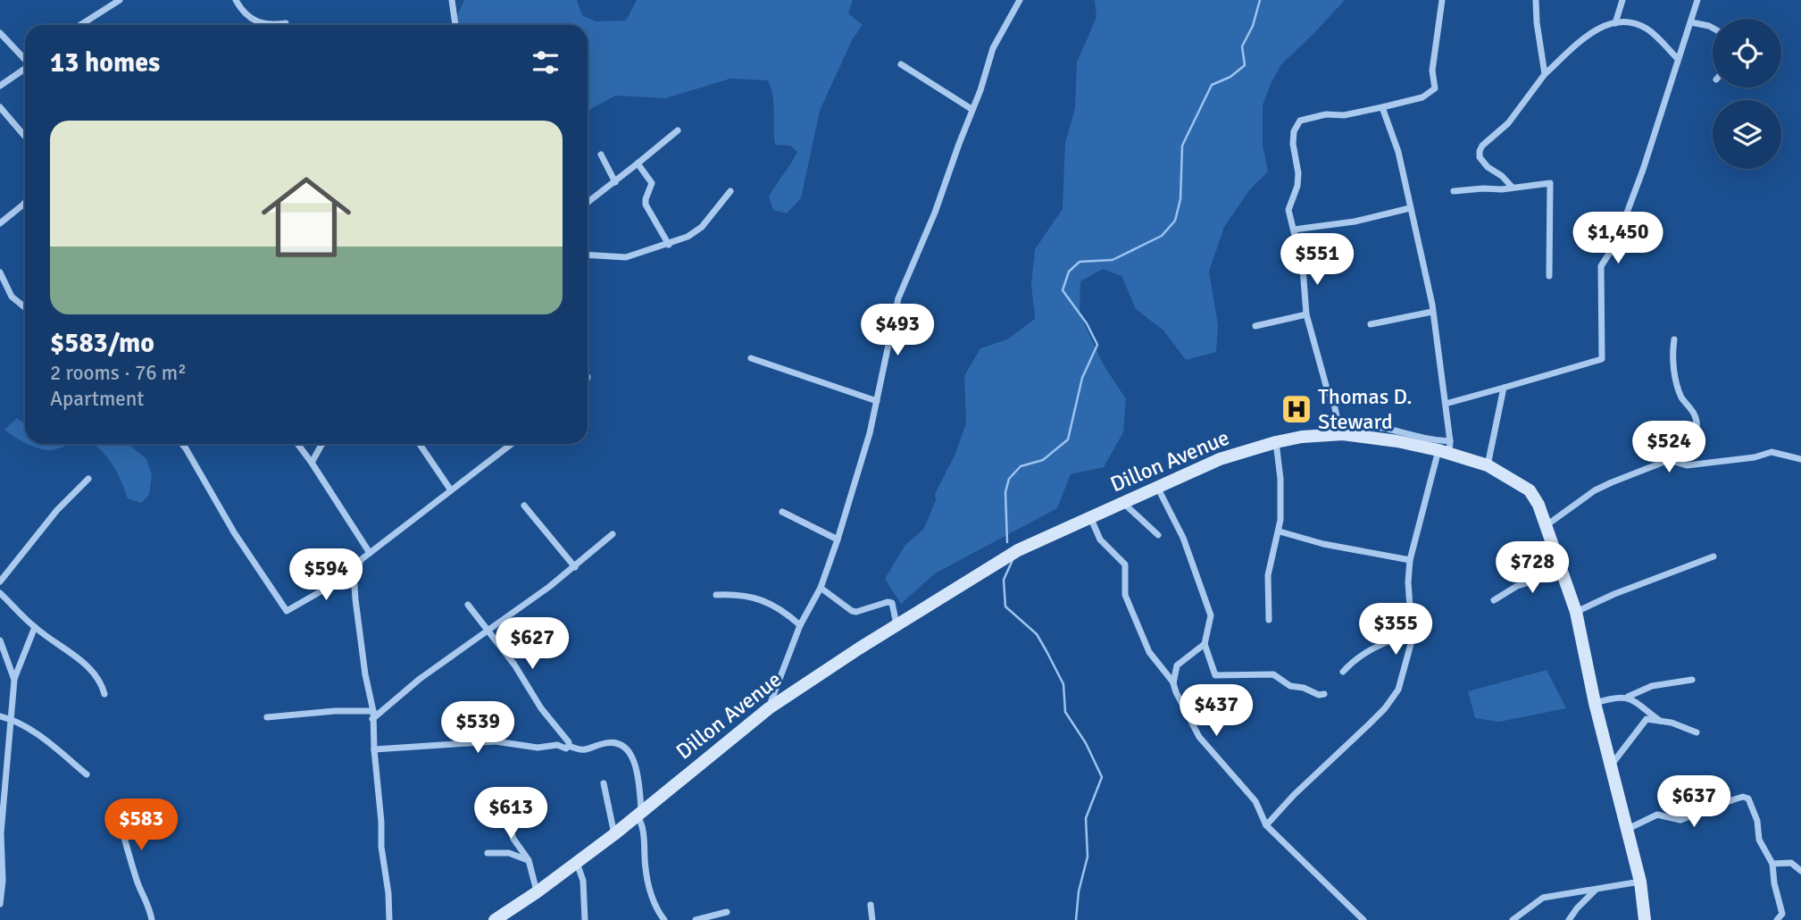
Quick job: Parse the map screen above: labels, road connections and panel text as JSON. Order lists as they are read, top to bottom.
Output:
{
  "streets": {
    "street": ["Dillon Avenue"]
  },
  "places": {
    "hospital": ["Thomas D. Steward"]
  },
  "page": {
    "heading": "13 homes",
    "list": [
      {
        "name": "$583/mo",
        "note": "2 rooms · 76 m² · Apartment"
      }
    ],
    "price": [
      "$1,450",
      "$551",
      "$493",
      "$524",
      "$728",
      "$594",
      "$355",
      "$627",
      "$437",
      "$539",
      "$637",
      "$613",
      "$583"
    ]
  }
}
